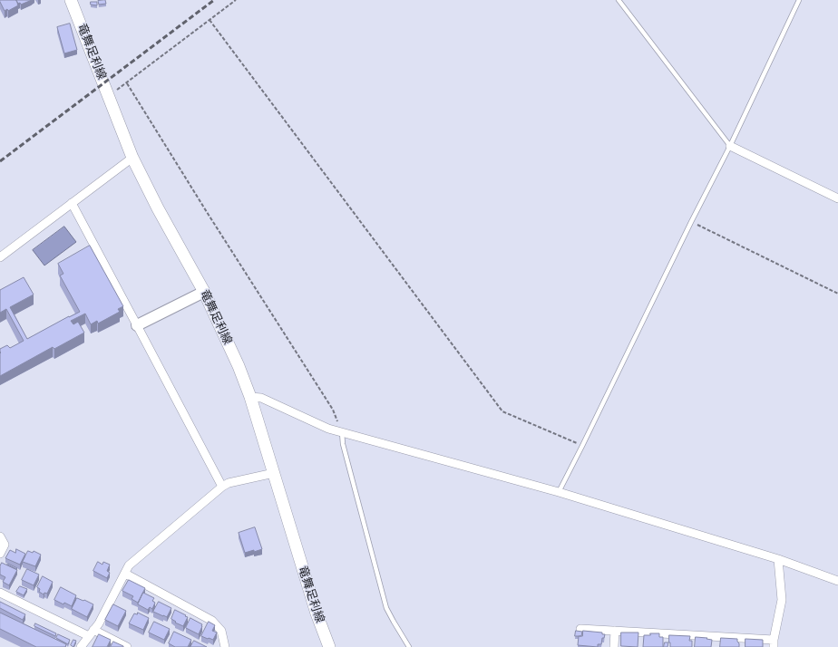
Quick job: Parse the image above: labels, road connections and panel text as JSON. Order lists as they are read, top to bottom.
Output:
{
  "streets": {
    "main road": ["竜舞足利線"]
  }
}
